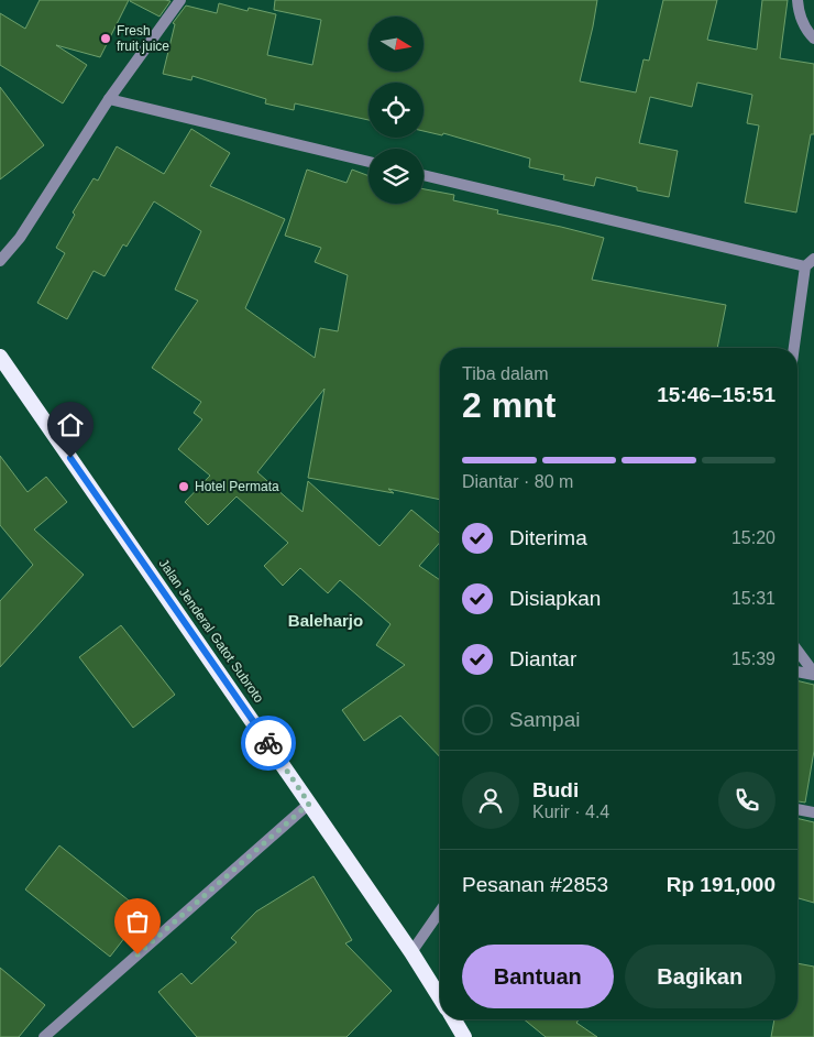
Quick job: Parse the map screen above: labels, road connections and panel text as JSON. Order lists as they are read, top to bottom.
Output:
{
  "streets": {
    "highway": ["Jalan Jenderal Gatot Subroto"]
  },
  "districts": ["Baleharjo"],
  "places": ["Fresh fruit juice", "Hotel Permata"],
  "north": "right",
  "page": {
    "heading": ["2 mnt", "Tiba dalam", "15:46–15:51"],
    "panel": [
      "Budi",
      "Kurir · 4.4",
      "Pesanan #2853",
      "Rp 191,000"
    ],
    "bar": "Diantar · 80 m",
    "list": [
      ["Diterima", "15:20"],
      ["Disiapkan", "15:31"],
      ["Diantar", "15:39"],
      "Sampai"
    ],
    "buttons": ["Bantuan", "Bagikan"]
  }
}
